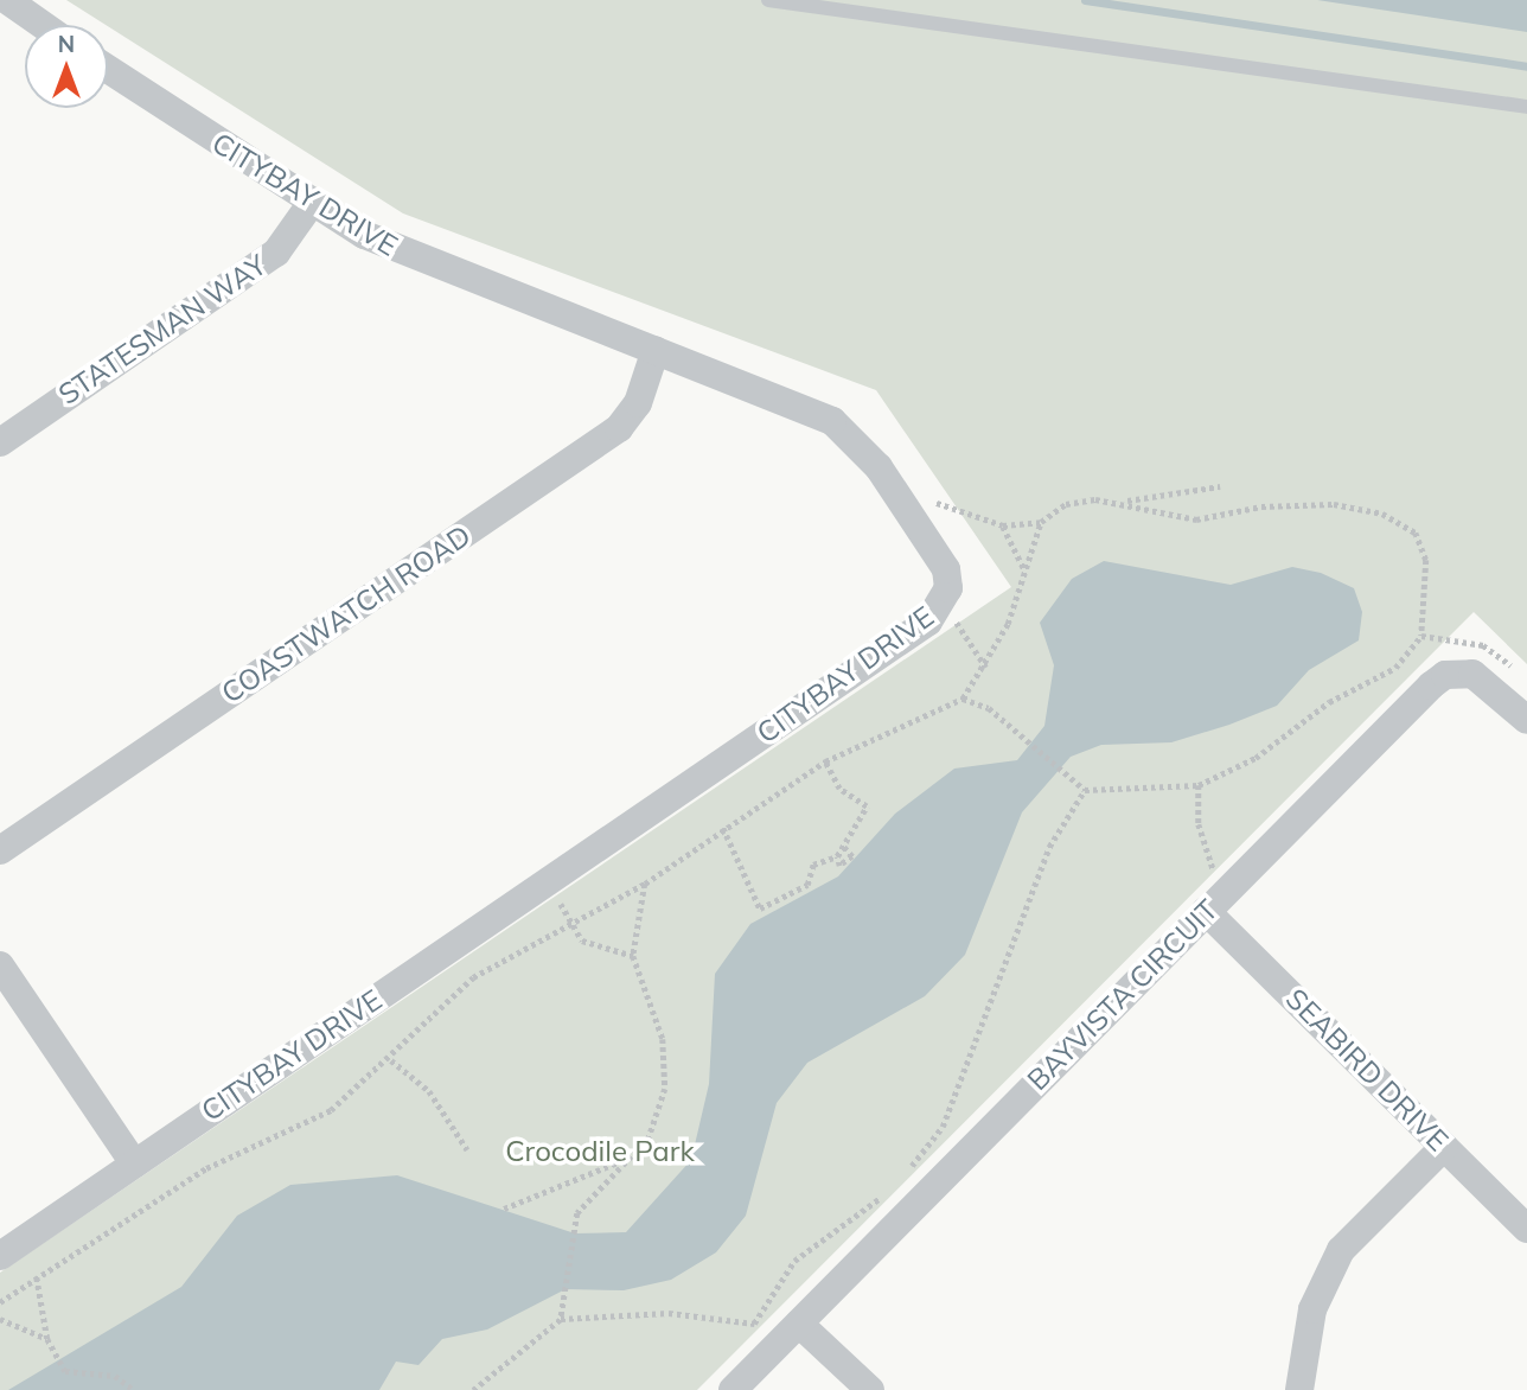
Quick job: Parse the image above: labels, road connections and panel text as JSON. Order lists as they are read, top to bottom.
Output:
{
  "streets": {
    "street": [
      "CITYBAY DRIVE",
      "STATESMAN WAY",
      "COASTWATCH ROAD",
      "BAYVISTA CIRCUIT",
      "SEABIRD DRIVE"
    ]
  },
  "crossings": [
    ["CITYBAY DRIVE", "STATESMAN WAY"],
    ["CITYBAY DRIVE", "COASTWATCH ROAD"],
    ["BAYVISTA CIRCUIT", "SEABIRD DRIVE"]
  ],
  "parks": ["Crocodile Park"],
  "north": "top"
}
